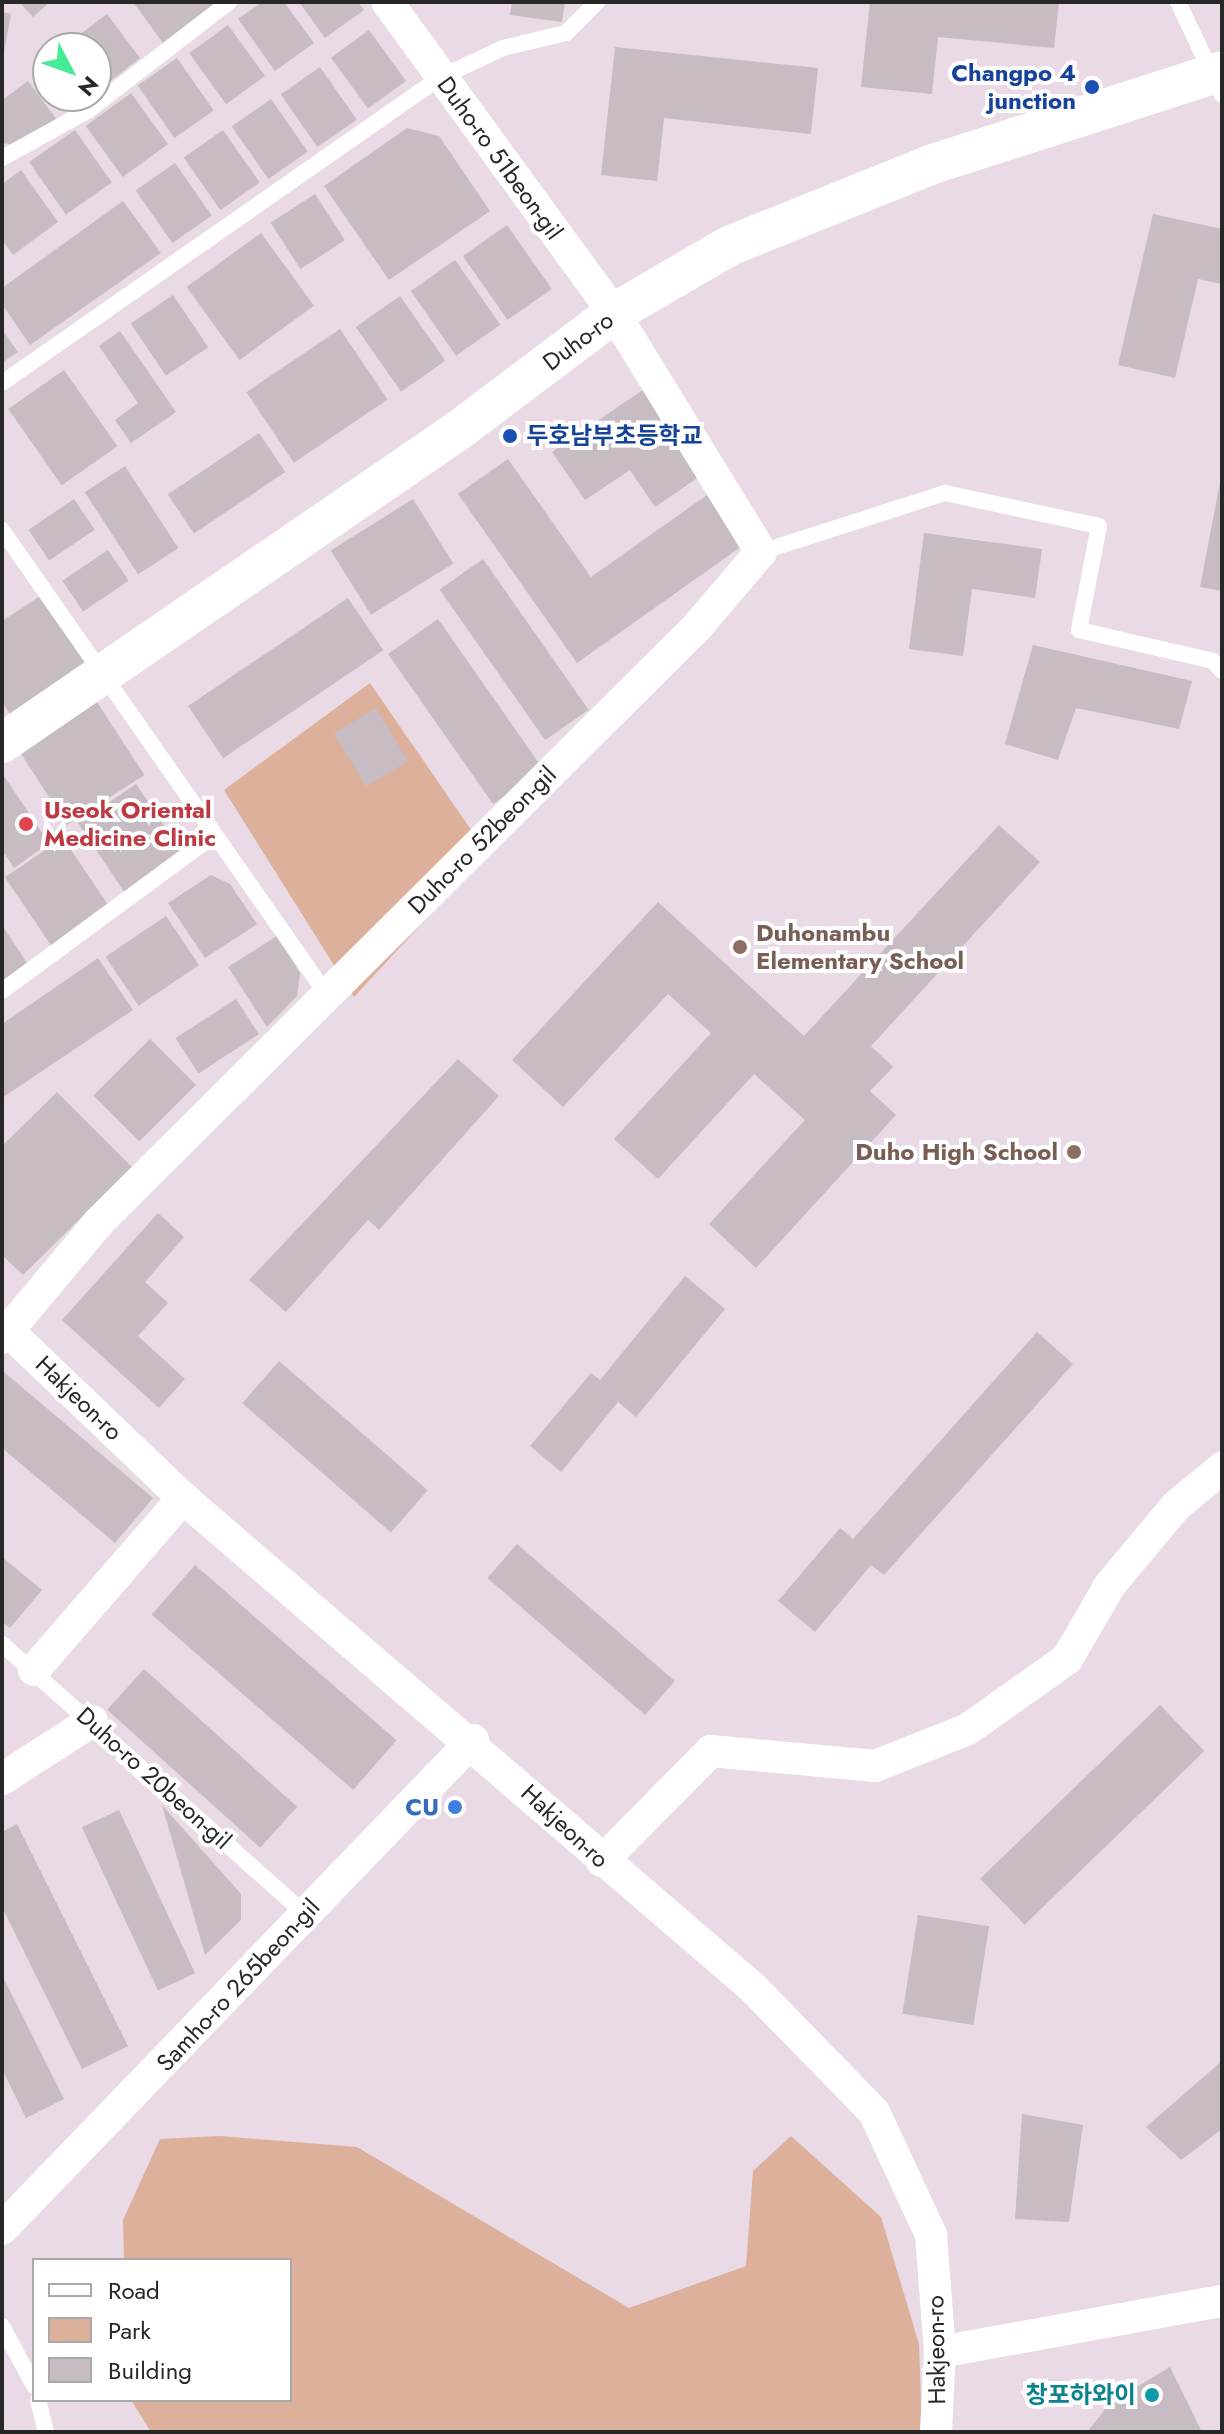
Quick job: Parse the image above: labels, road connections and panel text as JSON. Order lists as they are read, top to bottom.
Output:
{
  "streets": {
    "street": [
      "Duho-ro 51beon-gil",
      "Duho-ro",
      "Duho-ro 52beon-gil",
      "Hakjeon-ro",
      "Samho-ro 265beon-gil"
    ],
    "lane": ["Duho-ro 20beon-gil"]
  },
  "crossings": [
    ["Duho-ro 51beon-gil", "Duho-ro"],
    ["Duho-ro 52beon-gil", "Hakjeon-ro"],
    ["Hakjeon-ro", "Samho-ro 265beon-gil"],
    ["Duho-ro 20beon-gil", "Samho-ro 265beon-gil"]
  ],
  "places": [
    "Changpo 4 junction",
    "두호남부초등학교",
    "Useok Oriental Medicine Clinic",
    "Duhonambu Elementary School",
    "Duho High School",
    "CU",
    "창포하와이"
  ],
  "legend": ["Road", "Park", "Building"],
  "north": "bottom right"
}
